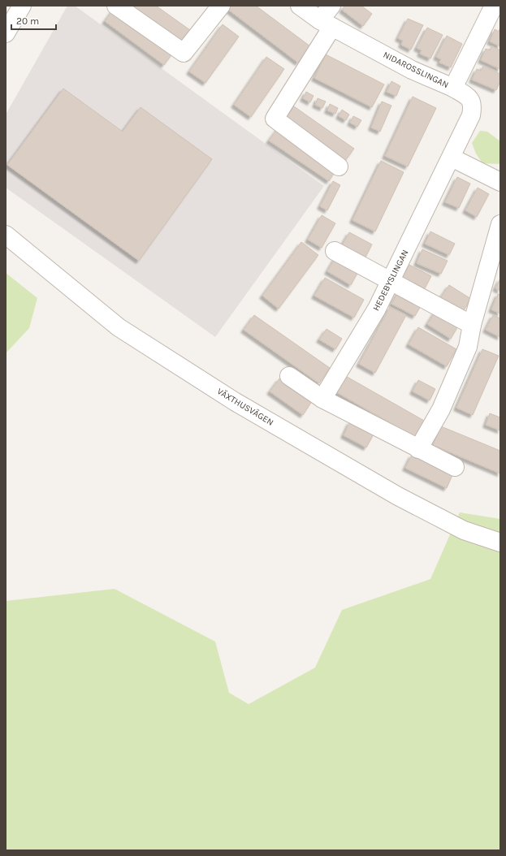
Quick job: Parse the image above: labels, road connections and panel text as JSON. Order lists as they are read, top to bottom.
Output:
{
  "streets": {
    "street": ["NIDAROSSLINGAN", "HEDEBYSLINGAN", "VÄXTHUSVÄGEN"]
  },
  "crossings": [
    ["NIDAROSSLINGAN", "HEDEBYSLINGAN"]
  ],
  "scale_bar": "20 m"
}
